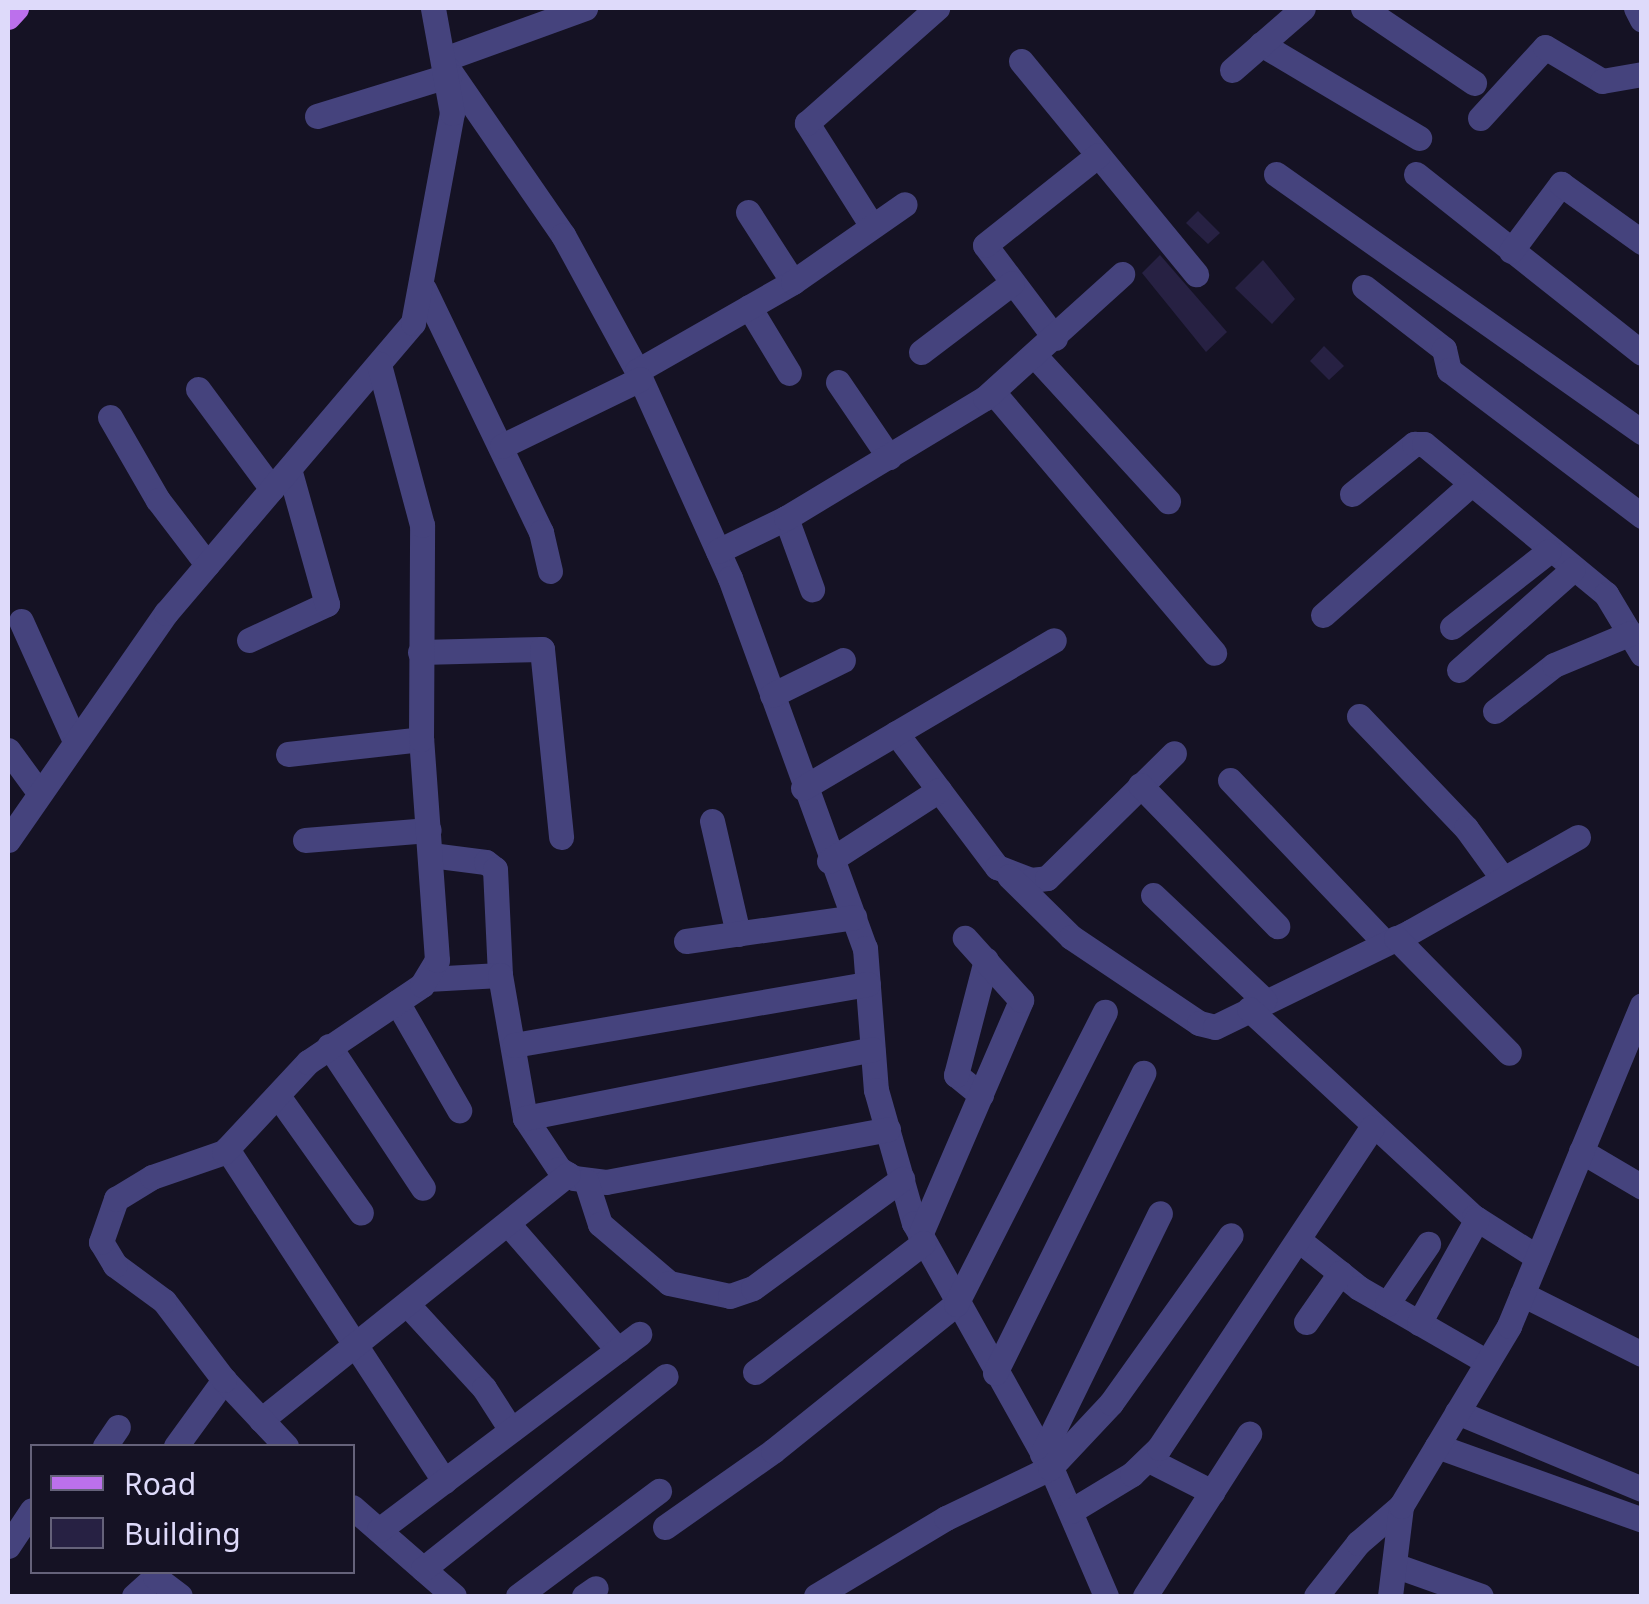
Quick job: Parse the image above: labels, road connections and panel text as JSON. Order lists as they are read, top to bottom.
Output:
{
  "legend": ["Road", "Building"]
}
